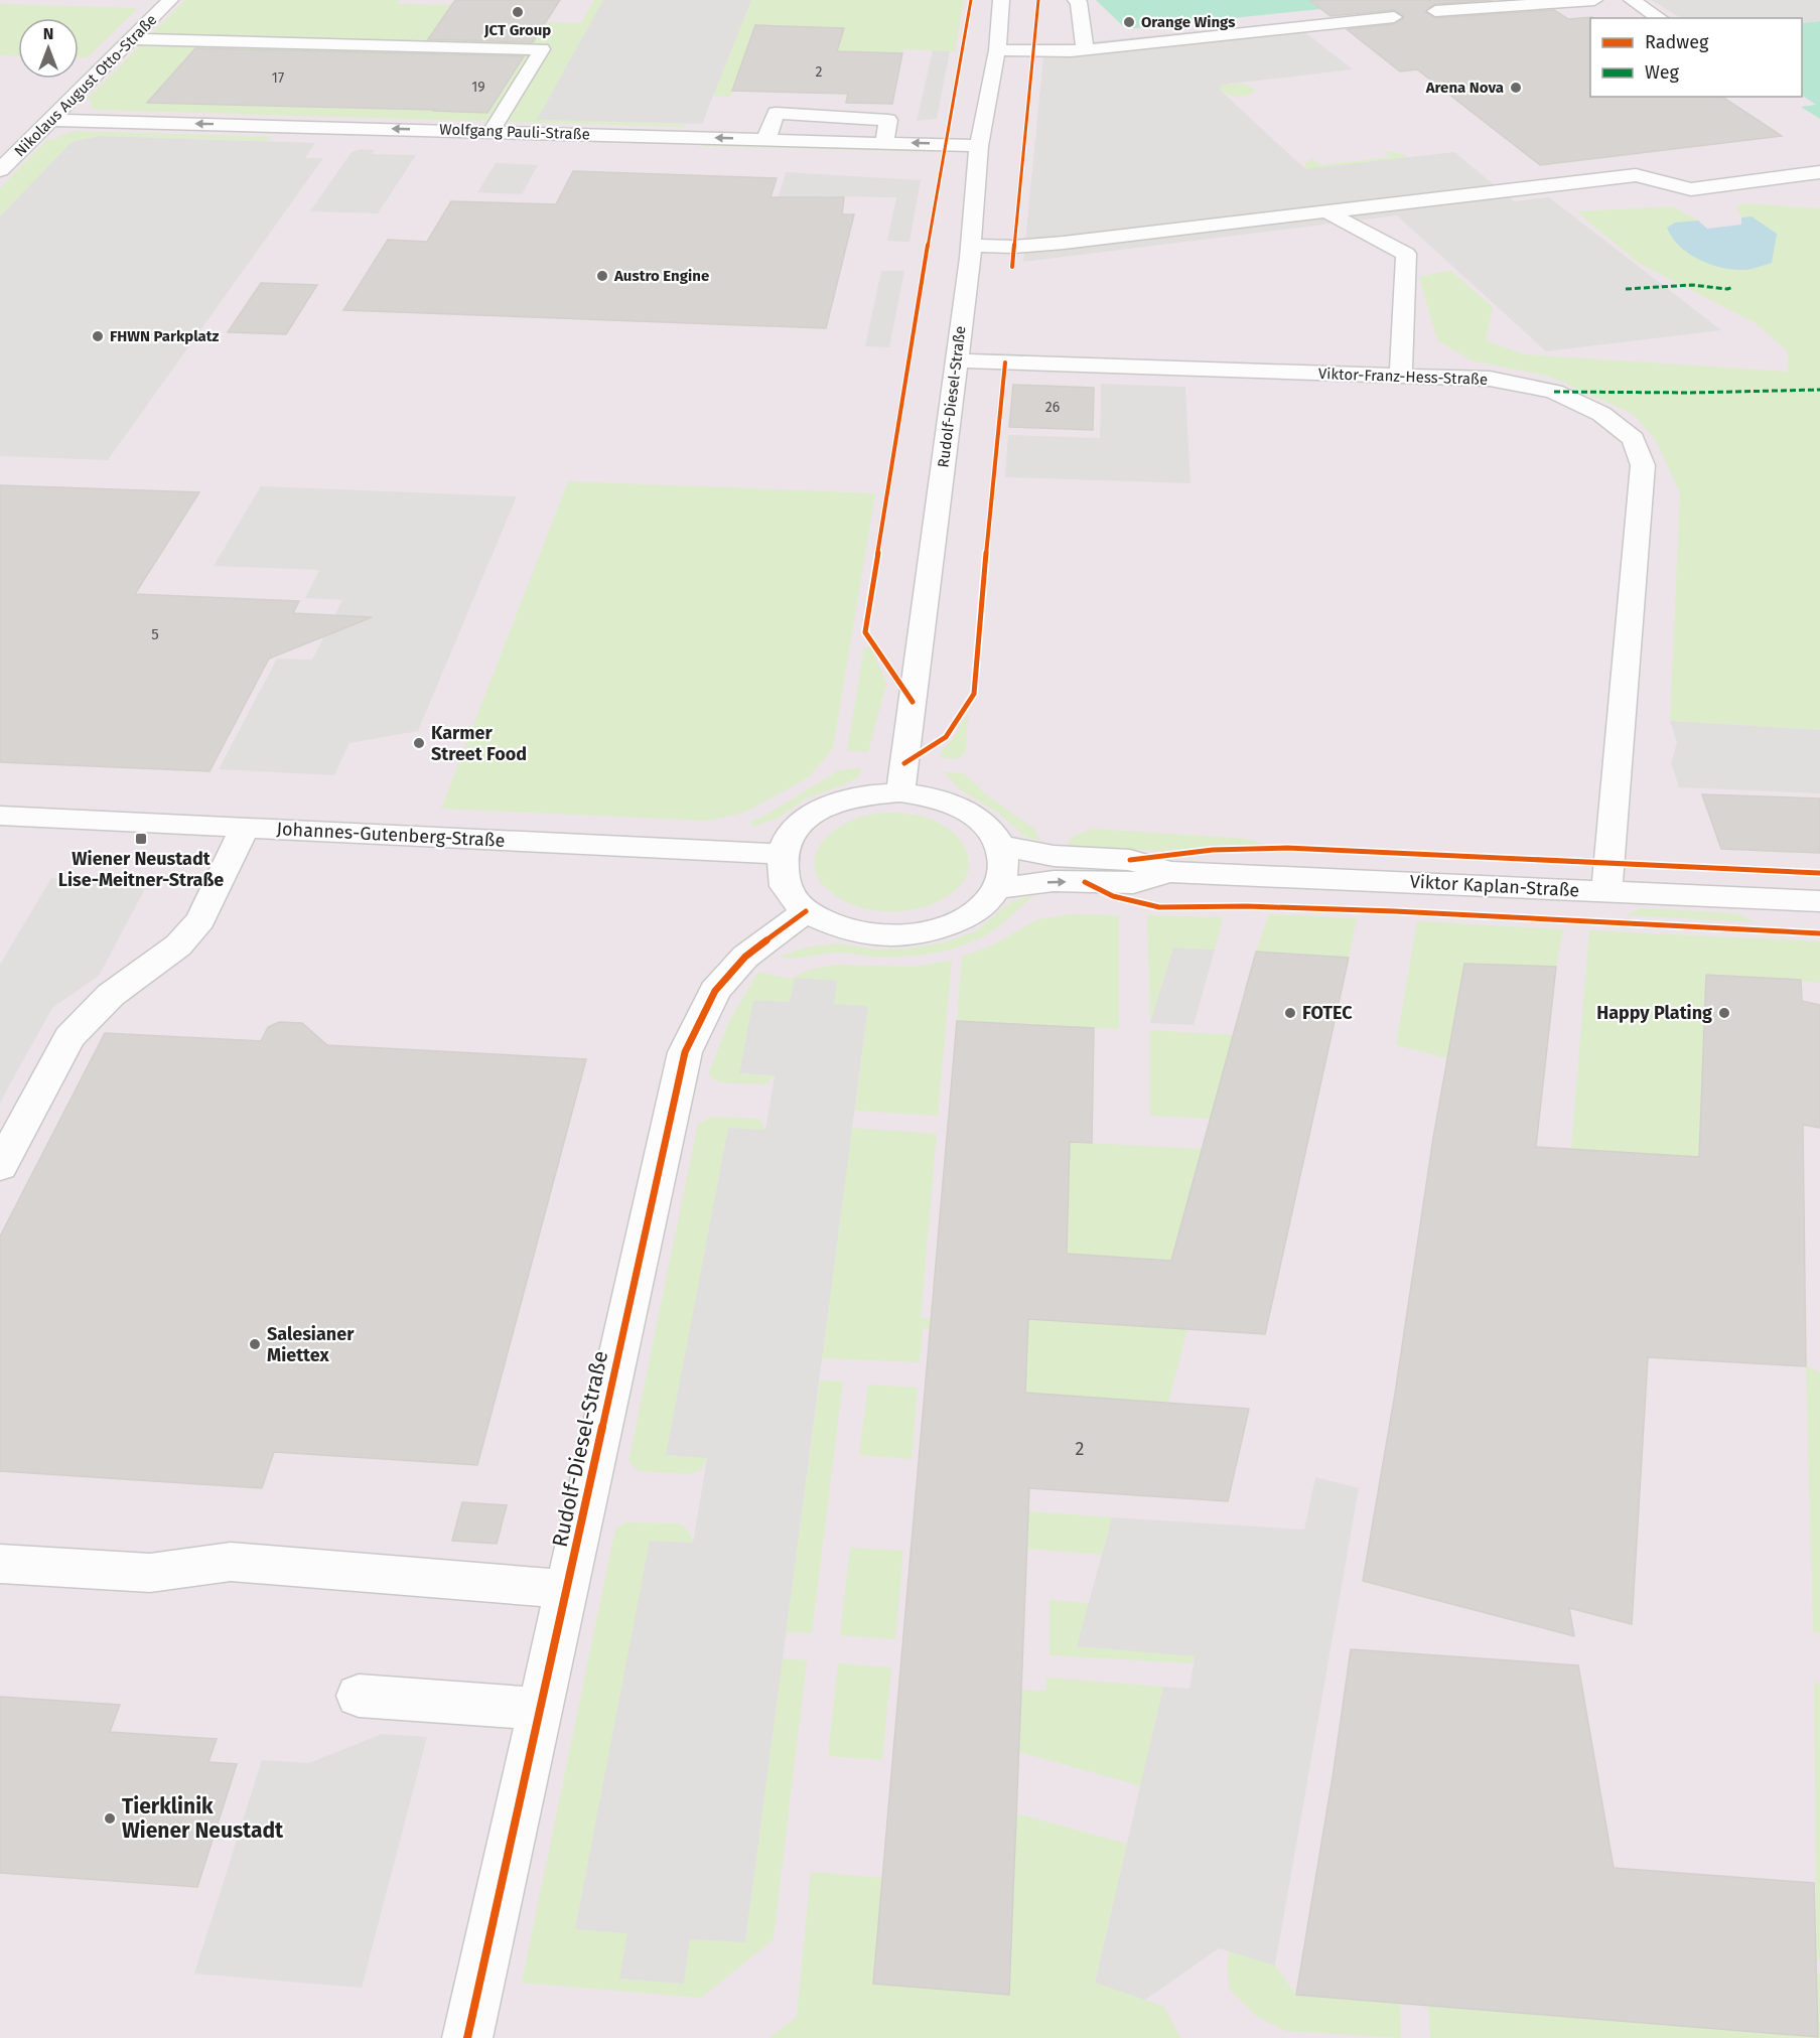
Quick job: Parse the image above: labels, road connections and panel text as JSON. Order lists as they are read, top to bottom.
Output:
{
  "streets": {
    "street": [
      "Nikolaus August Otto-Straße",
      "Wolfgang Pauli-Straße",
      "Viktor-Franz-Hess-Straße",
      "Rudolf-Diesel-Straße",
      "Johannes-Gutenberg-Straße",
      "Viktor Kaplan-Straße"
    ]
  },
  "crossings": [
    ["Nikolaus August Otto-Straße", "Wolfgang Pauli-Straße"],
    ["Wolfgang Pauli-Straße", "Rudolf-Diesel-Straße"],
    ["Viktor-Franz-Hess-Straße", "Rudolf-Diesel-Straße"],
    ["Viktor-Franz-Hess-Straße", "Viktor Kaplan-Straße"],
    ["Rudolf-Diesel-Straße", "Johannes-Gutenberg-Straße"],
    ["Rudolf-Diesel-Straße", "Viktor Kaplan-Straße"],
    ["Johannes-Gutenberg-Straße", "Viktor Kaplan-Straße"]
  ],
  "one_way": ["Wolfgang Pauli-Straße"],
  "places": {
    "other": [
      "JCT Group",
      "Orange Wings",
      "Arena Nova",
      "Austro Engine",
      "FHWN Parkplatz",
      "Karmer Street Food",
      "FOTEC",
      "Happy Plating",
      "Salesianer Miettex",
      "Tierklinik Wiener Neustadt"
    ],
    "transit": ["Wiener Neustadt Lise-Meitner-Straße"]
  },
  "house_numbers": [
    "2",
    "17",
    "19",
    "26",
    "5",
    "2"
  ],
  "legend": ["Radweg", "Weg"],
  "north": "top"
}
